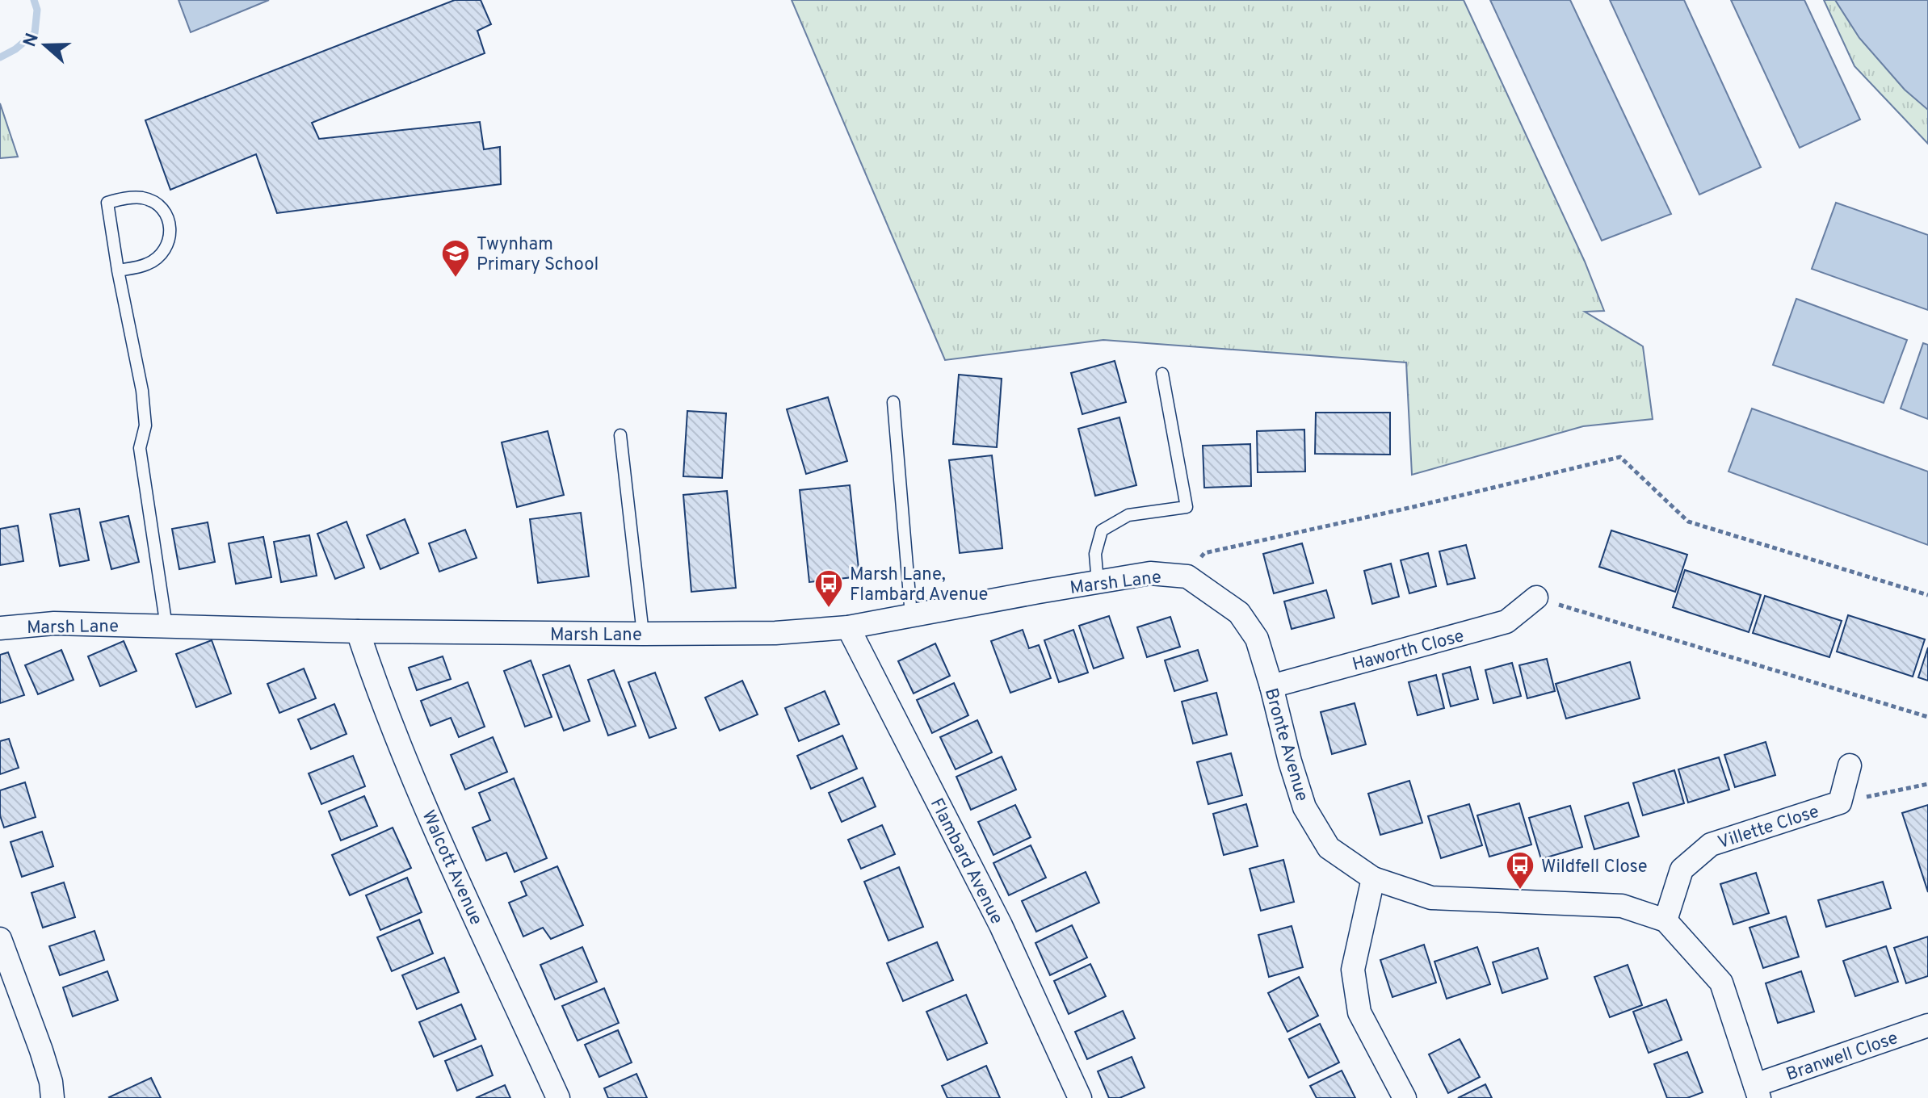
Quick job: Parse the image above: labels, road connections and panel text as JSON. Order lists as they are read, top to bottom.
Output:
{
  "streets": {
    "street": [
      "Marsh Lane",
      "Haworth Close",
      "Bronte Avenue",
      "Villette Close",
      "Flambard Avenue",
      "Walcott Avenue",
      "Branwell Close"
    ]
  },
  "crossings": [
    ["Marsh Lane", "Bronte Avenue"],
    ["Marsh Lane", "Flambard Avenue"],
    ["Marsh Lane", "Walcott Avenue"],
    ["Haworth Close", "Bronte Avenue"],
    ["Bronte Avenue", "Villette Close"],
    ["Bronte Avenue", "Branwell Close"]
  ],
  "places": {
    "school or university": ["Twynham Primary School"],
    "bus stop": ["Marsh Lane, Flambard Avenue", "Wildfell Close"]
  },
  "north": "left"
}
